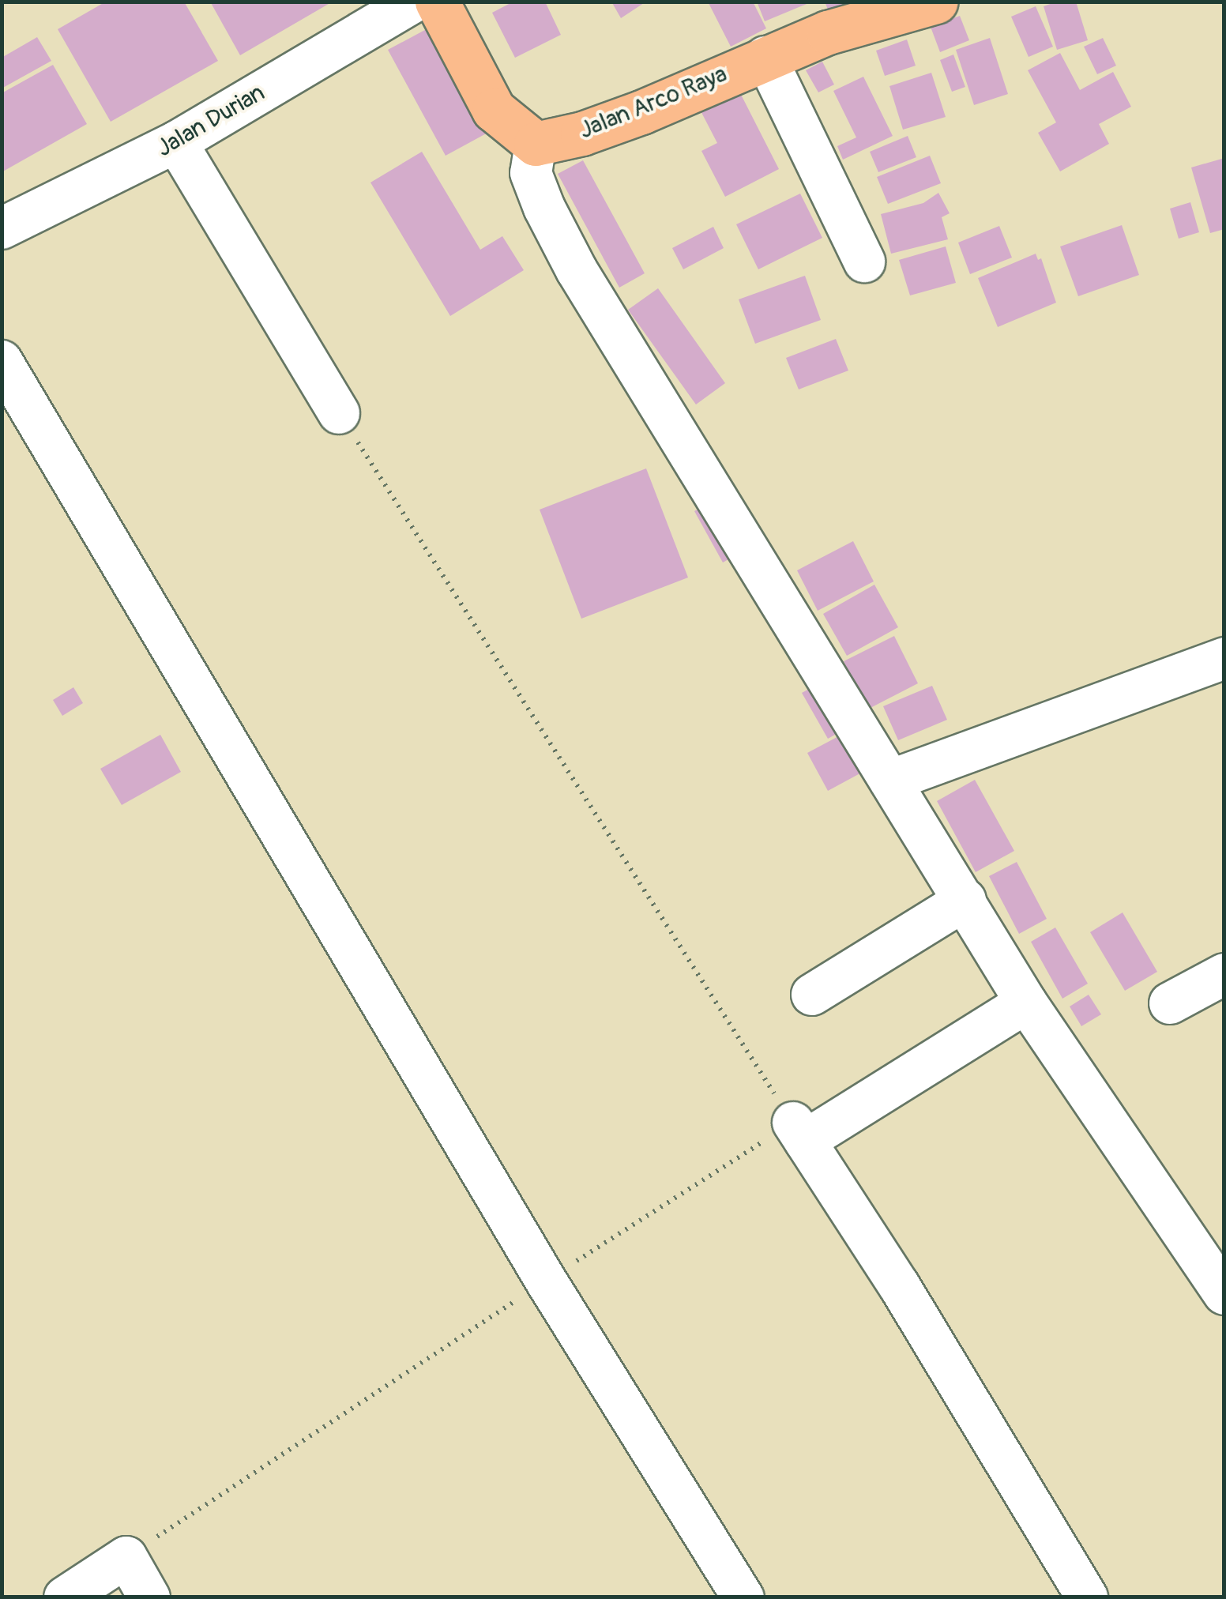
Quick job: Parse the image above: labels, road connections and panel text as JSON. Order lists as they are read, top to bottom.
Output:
{
  "streets": {
    "main road": ["Jalan Arco Raya"],
    "street": ["Jalan Durian"]
  }
}
